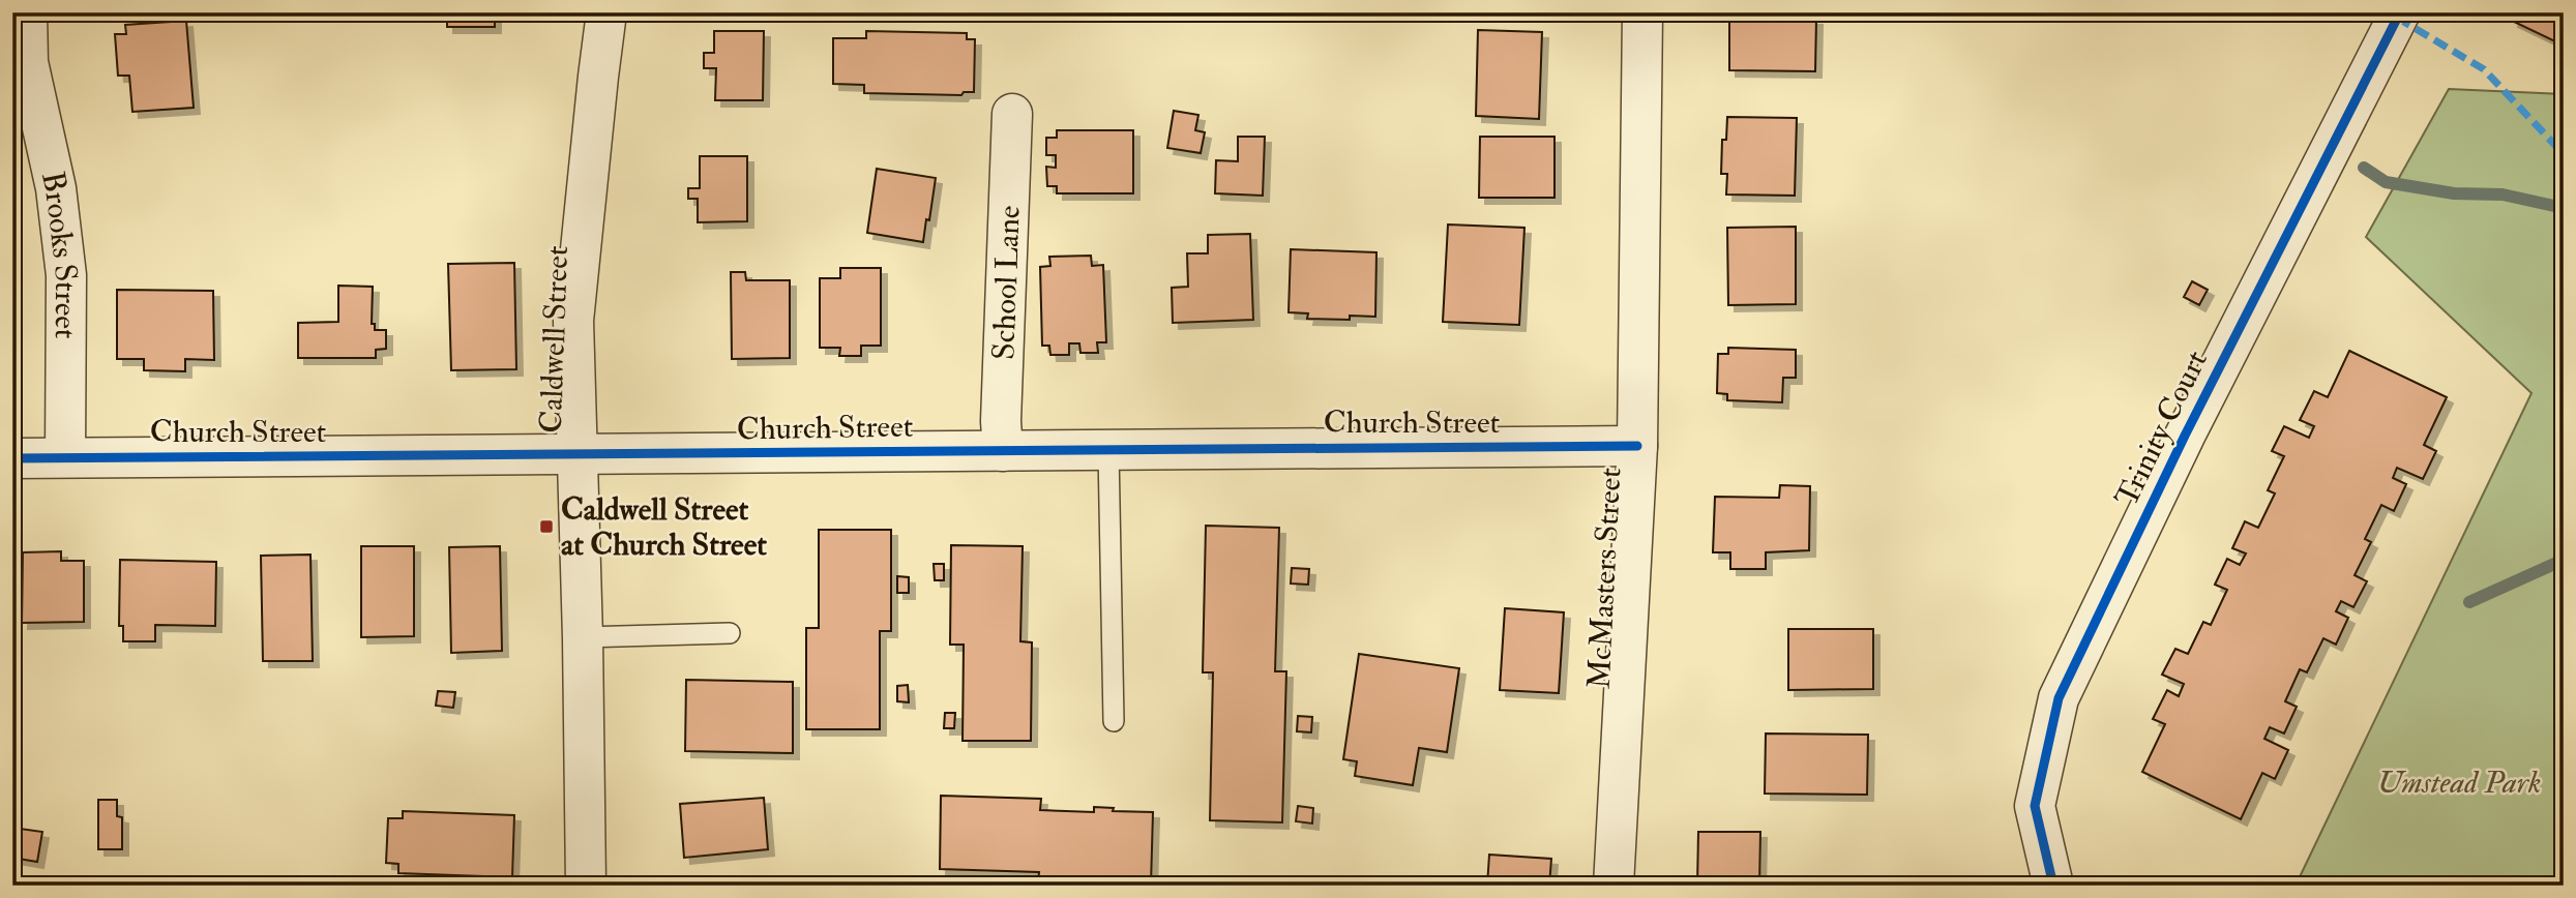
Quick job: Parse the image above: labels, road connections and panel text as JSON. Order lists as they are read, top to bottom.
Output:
{
  "streets": {
    "street": [
      "Brooks Street",
      "School Lane",
      "Caldwell Street",
      "Church Street",
      "Trinity Court",
      "McMasters Street"
    ]
  },
  "crossings": [
    ["Brooks Street", "Church Street"],
    ["School Lane", "Church Street"],
    ["Caldwell Street", "Church Street"],
    ["Church Street", "McMasters Street"]
  ],
  "parks": ["Umstead Park"],
  "places": {
    "transit": ["Caldwell Street at Church Street"]
  }
}
